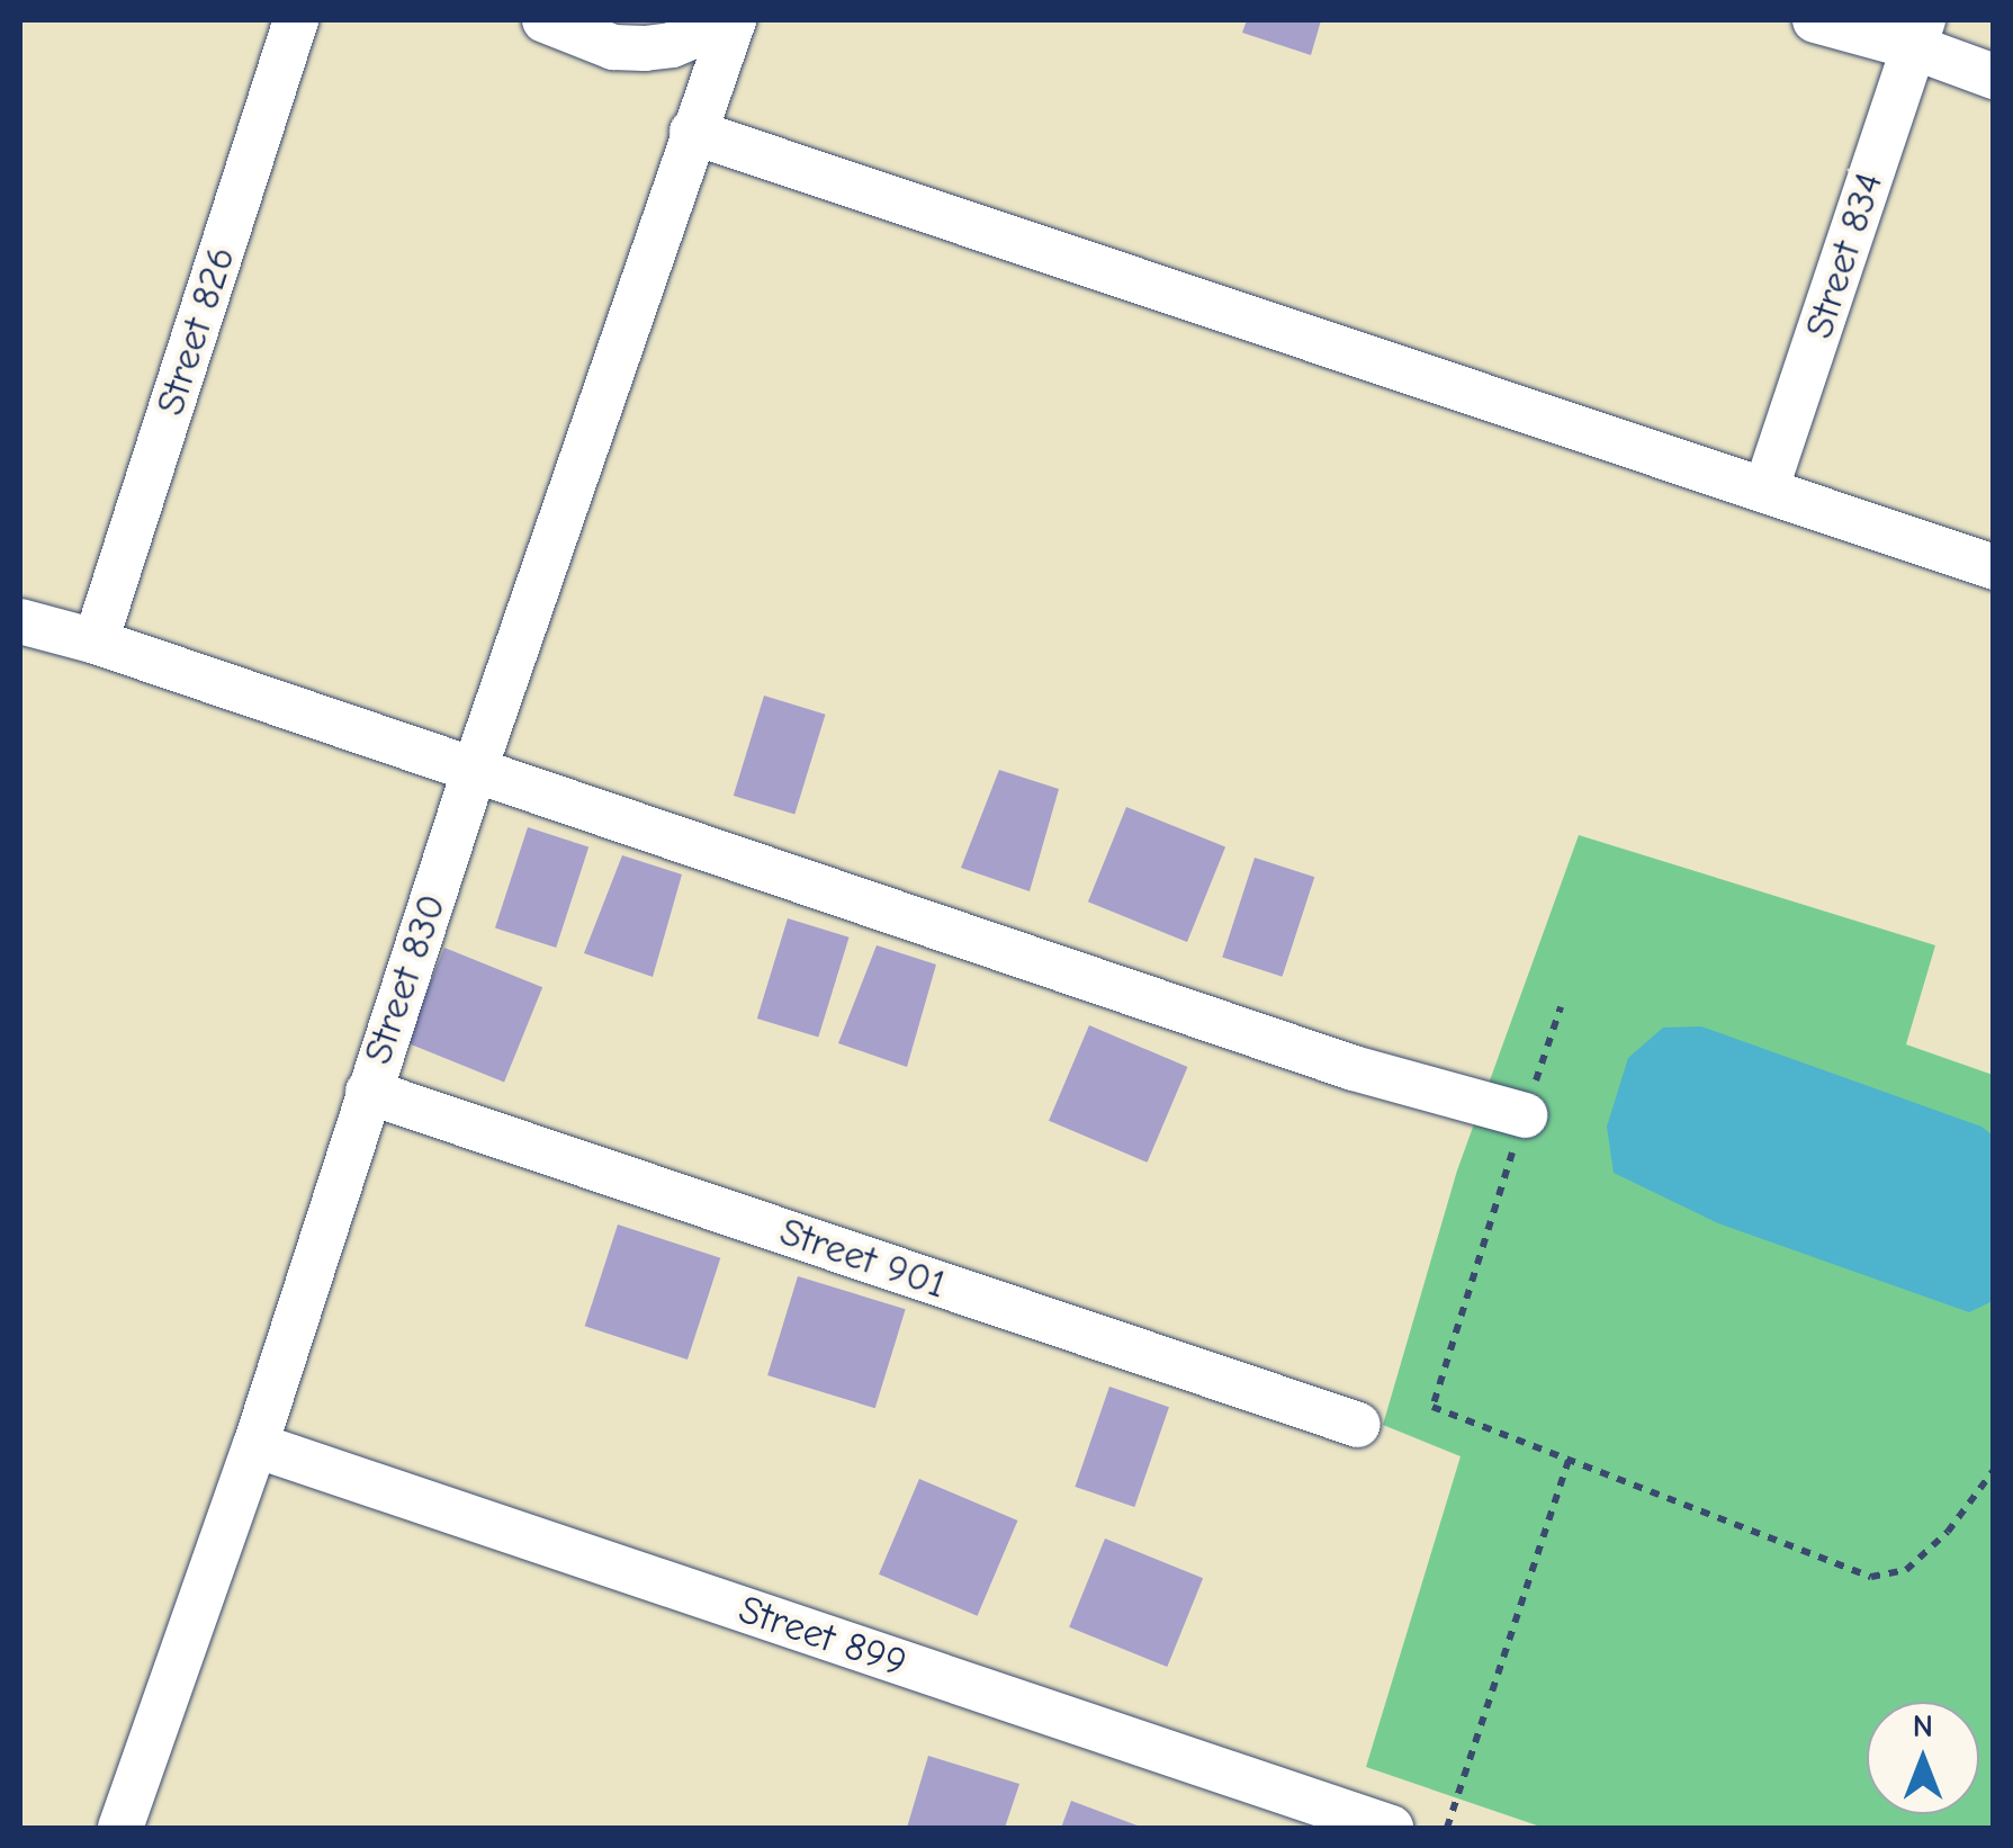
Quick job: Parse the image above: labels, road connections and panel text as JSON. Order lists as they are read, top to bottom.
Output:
{
  "streets": {
    "street": [
      "Street 834",
      "Street 826",
      "Street 830",
      "Street 901",
      "Street 899"
    ]
  },
  "crossings": [
    ["Street 830", "Street 901"],
    ["Street 830", "Street 899"]
  ],
  "north": "top"
}
